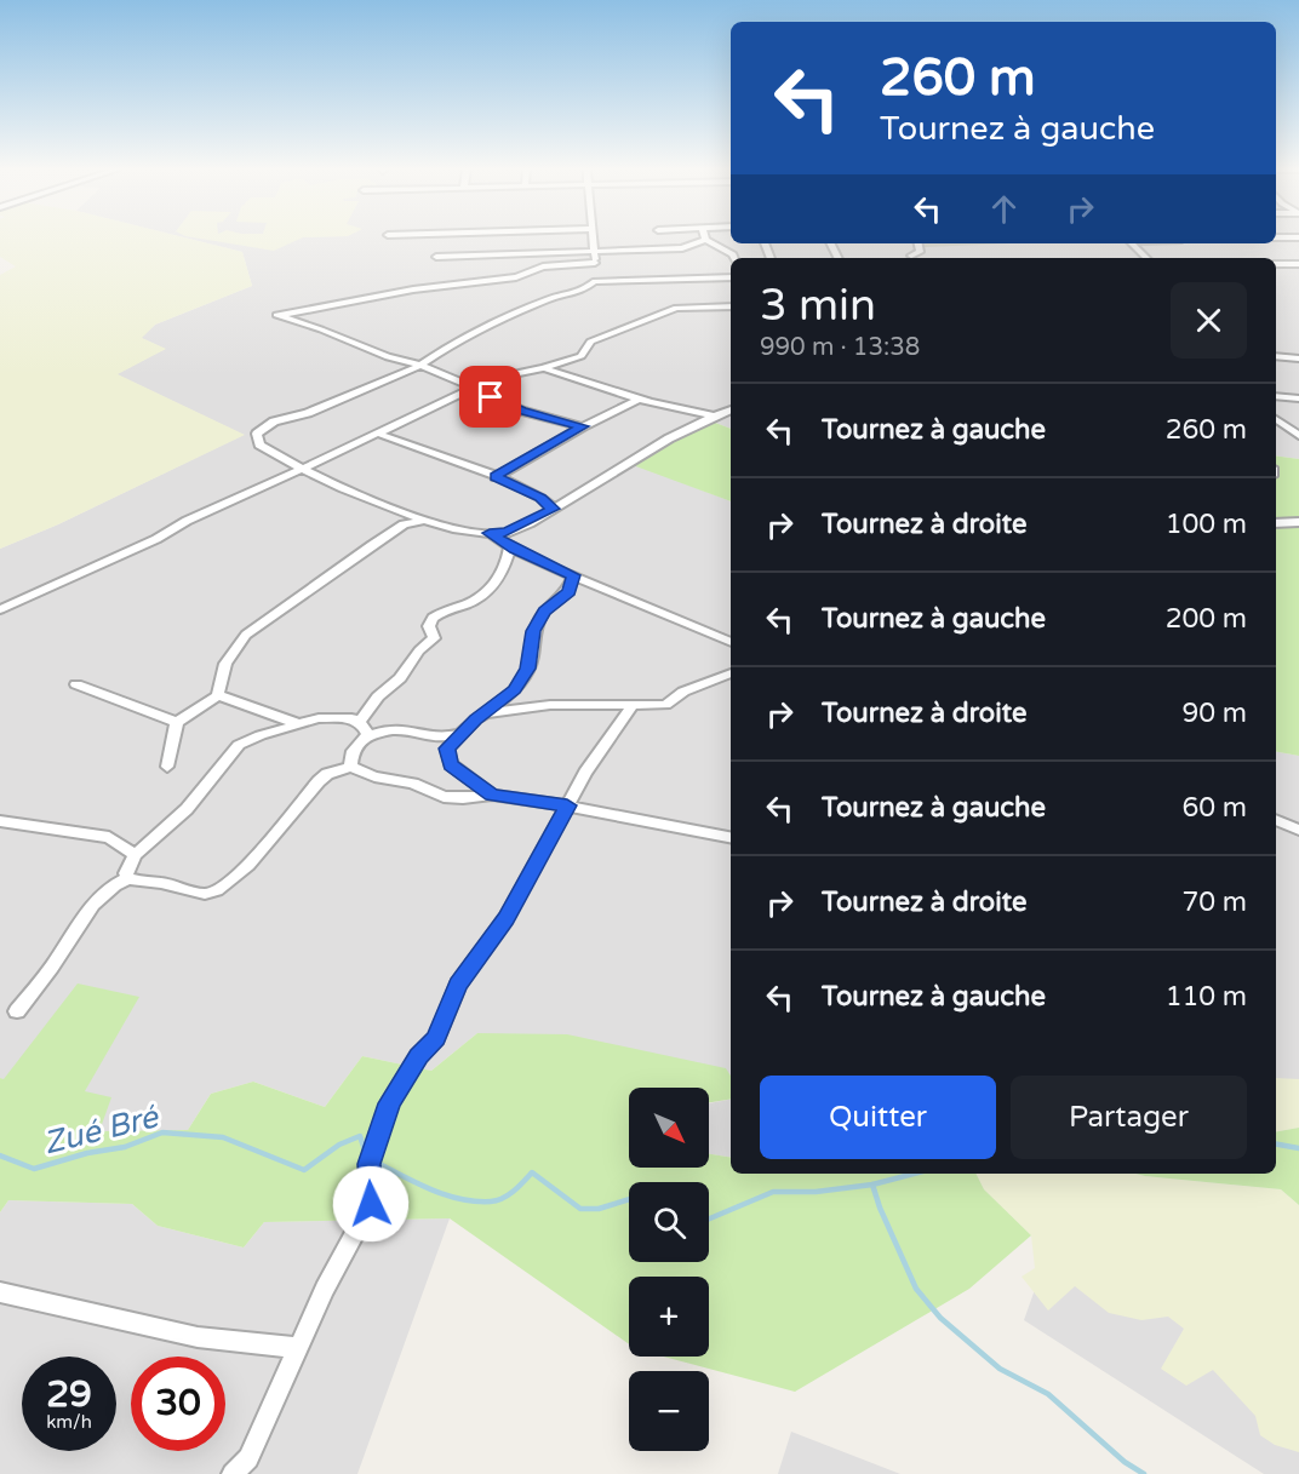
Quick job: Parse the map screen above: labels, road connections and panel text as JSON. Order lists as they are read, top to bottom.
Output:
{
  "water": ["Zué Bré"],
  "north": "bottom right",
  "page": {
    "turn": ["260 m", "Tournez à gauche"],
    "heading": ["3 min", "990 m · 13:38"],
    "list": [
      {
        "name": "Tournez à gauche",
        "value": "260 m"
      },
      {
        "name": "Tournez à droite",
        "value": "100 m"
      },
      {
        "name": "Tournez à gauche",
        "value": "200 m"
      },
      {
        "name": "Tournez à droite",
        "value": "90 m"
      },
      {
        "name": "Tournez à gauche",
        "value": "60 m"
      },
      {
        "name": "Tournez à droite",
        "value": "70 m"
      },
      {
        "name": "Tournez à gauche",
        "value": "110 m"
      }
    ],
    "buttons": ["Quitter", "Partager"],
    "map_buttons": ["+", "−"],
    "speed": "29 km/h",
    "limit": "30"
  }
}
